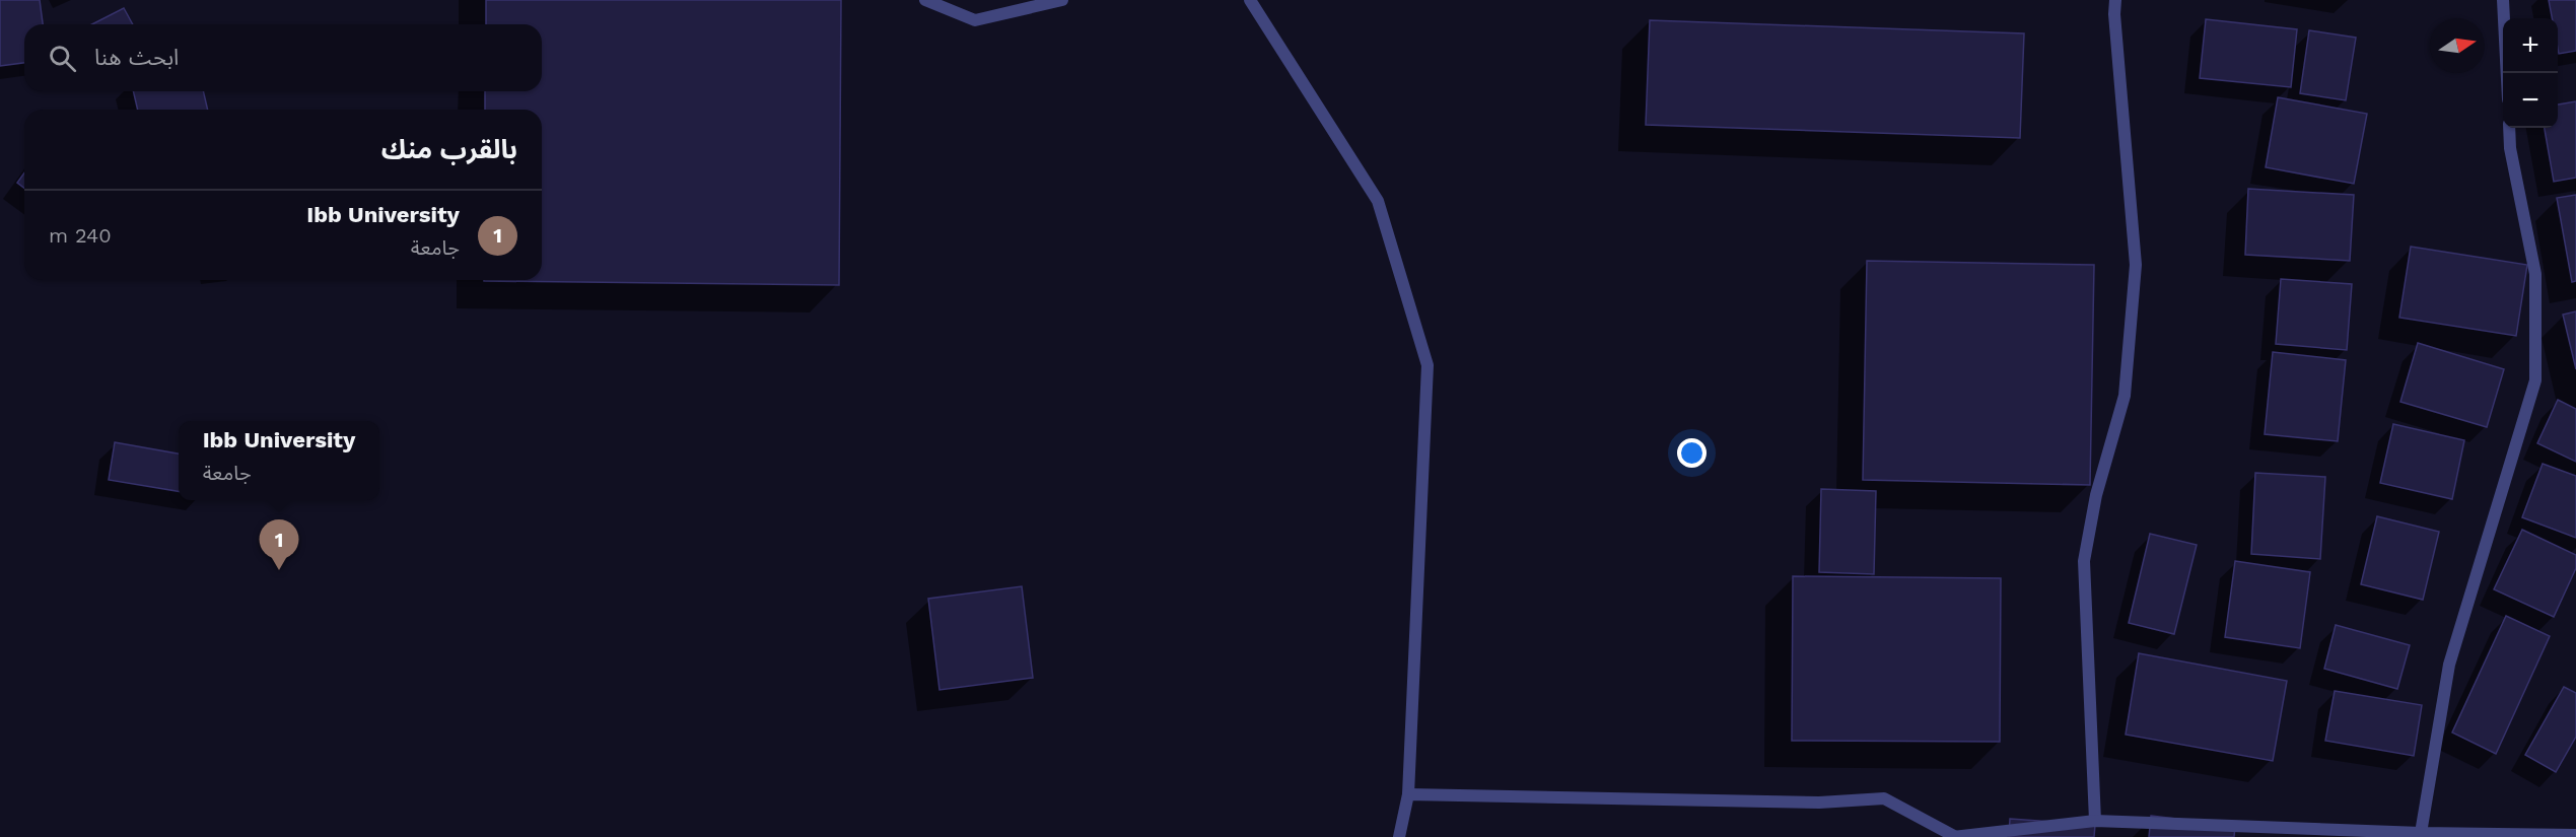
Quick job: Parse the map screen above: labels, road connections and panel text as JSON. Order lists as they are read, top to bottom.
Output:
{
  "north": "right",
  "page": {
    "map_buttons": ["+", "−"],
    "search": "ابحث هنا",
    "heading": "بالقرب منك",
    "list": [
      {
        "mark": "1",
        "name": "Ibb University",
        "note": "جامعة",
        "value": "240 m"
      }
    ],
    "popup": ["Ibb University", "جامعة"],
    "pins": "1"
  }
}
